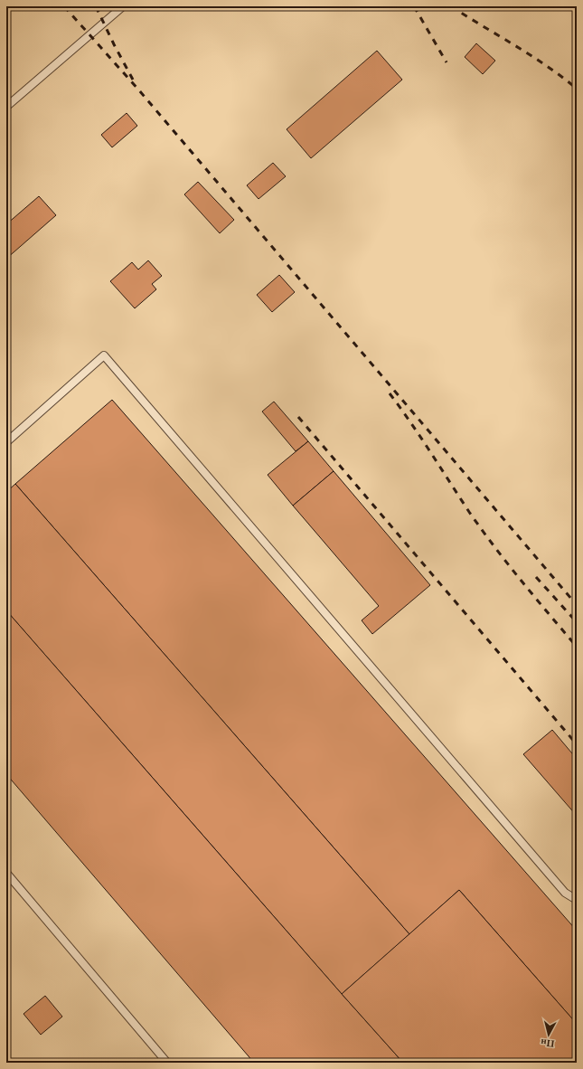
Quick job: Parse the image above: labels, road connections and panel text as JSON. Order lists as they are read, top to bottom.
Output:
{
  "north": "bottom"
}
